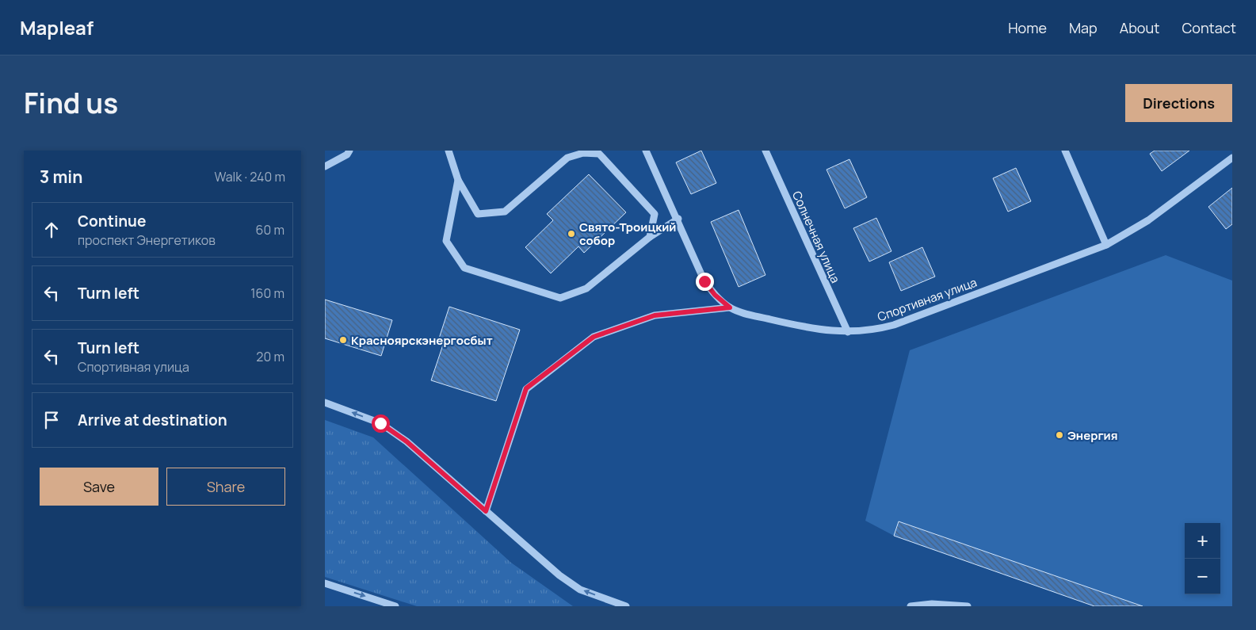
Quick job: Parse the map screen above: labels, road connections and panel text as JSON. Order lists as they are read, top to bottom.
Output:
{
  "streets": {
    "street": ["Солнечная улица", "Спортивная улица"]
  },
  "crossings": [
    ["Солнечная улица", "Спортивная улица"]
  ],
  "places": ["Свято-Троицкий собор", "Красноярскэнергосбыт", "Энергия"],
  "page": {
    "header": "Mapleaf",
    "nav": [
      "Home",
      "Map",
      "About",
      "Contact"
    ],
    "title": "Find us",
    "buttons": [
      "Directions",
      ["Save", "Share"]
    ],
    "heading": ["3 min", "Walk · 240 m"],
    "list": [
      ["Continue", "проспект Энергетиков", "60 m"],
      ["Turn left", "160 m"],
      ["Turn left", "Спортивная улица", "20 m"],
      "Arrive at destination"
    ],
    "map_buttons": ["+", "−"]
  }
}
